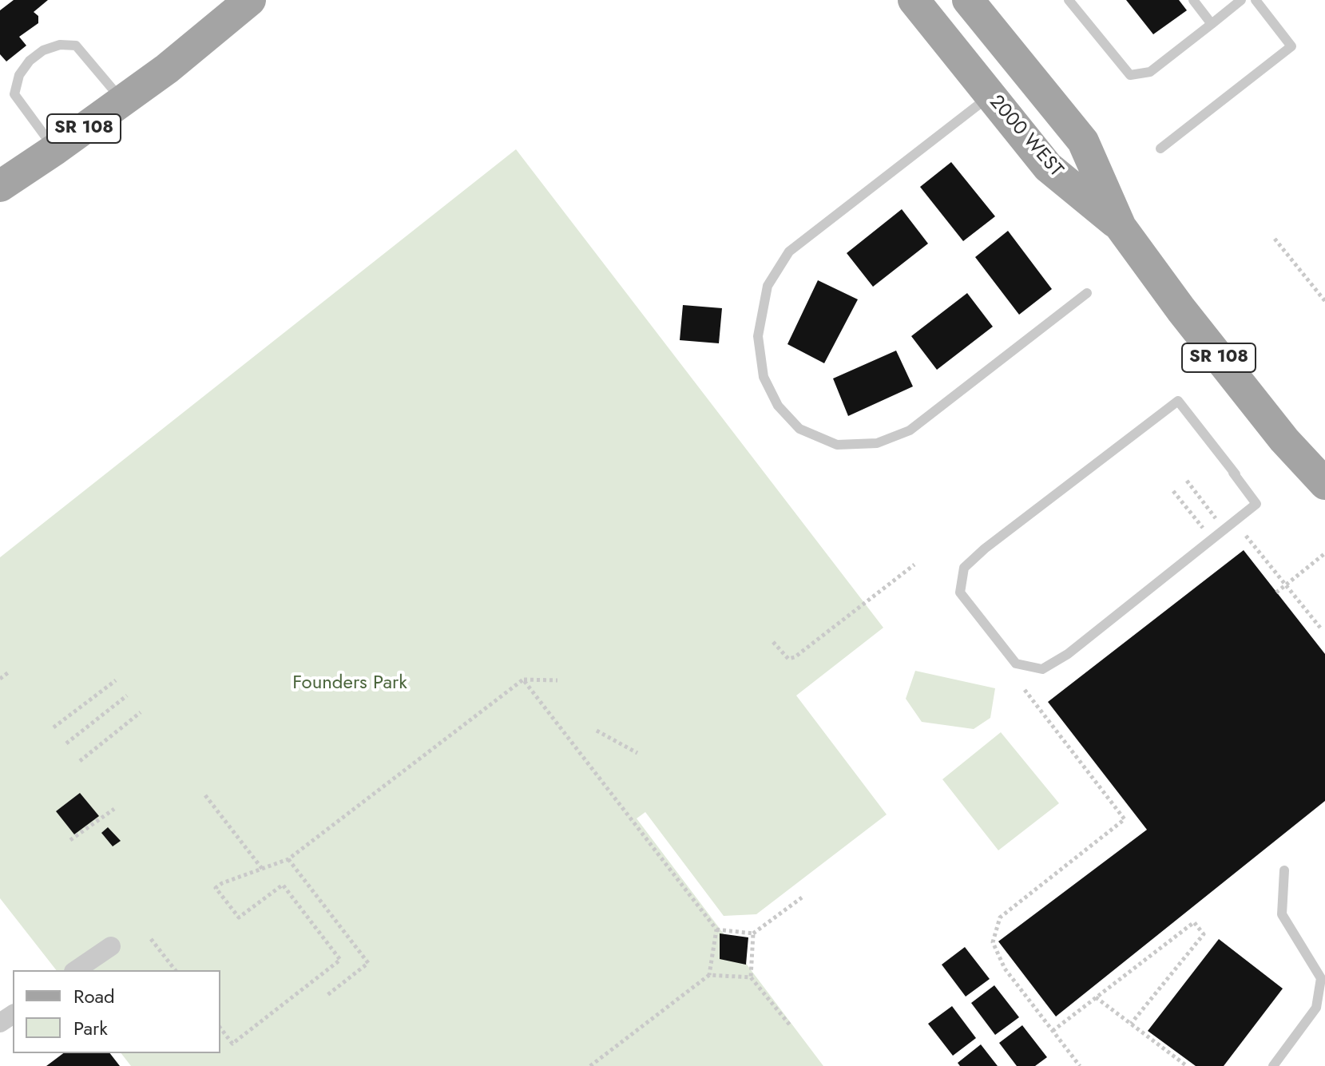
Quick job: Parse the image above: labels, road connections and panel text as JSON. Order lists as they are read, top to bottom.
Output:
{
  "streets": {
    "main road": ["SR 108", "2000 WEST"]
  },
  "crossings": [
    ["SR 108", "2000 WEST"]
  ],
  "parks": ["Founders Park"],
  "legend": ["Road", "Park"]
}
